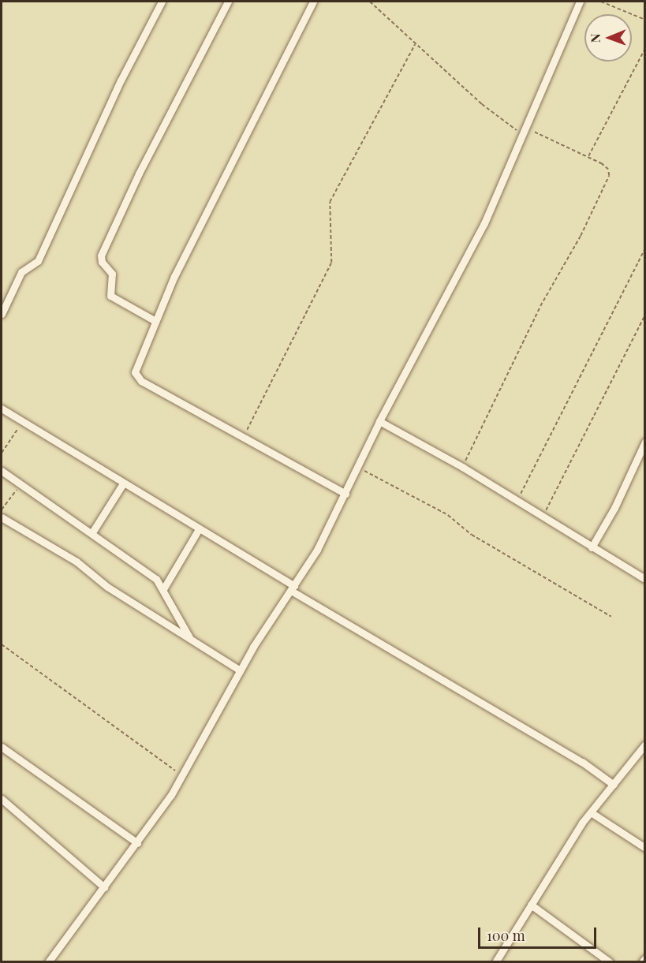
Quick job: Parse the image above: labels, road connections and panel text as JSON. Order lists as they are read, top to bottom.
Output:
{
  "scale_bar": "100 m",
  "north": "left"
}
